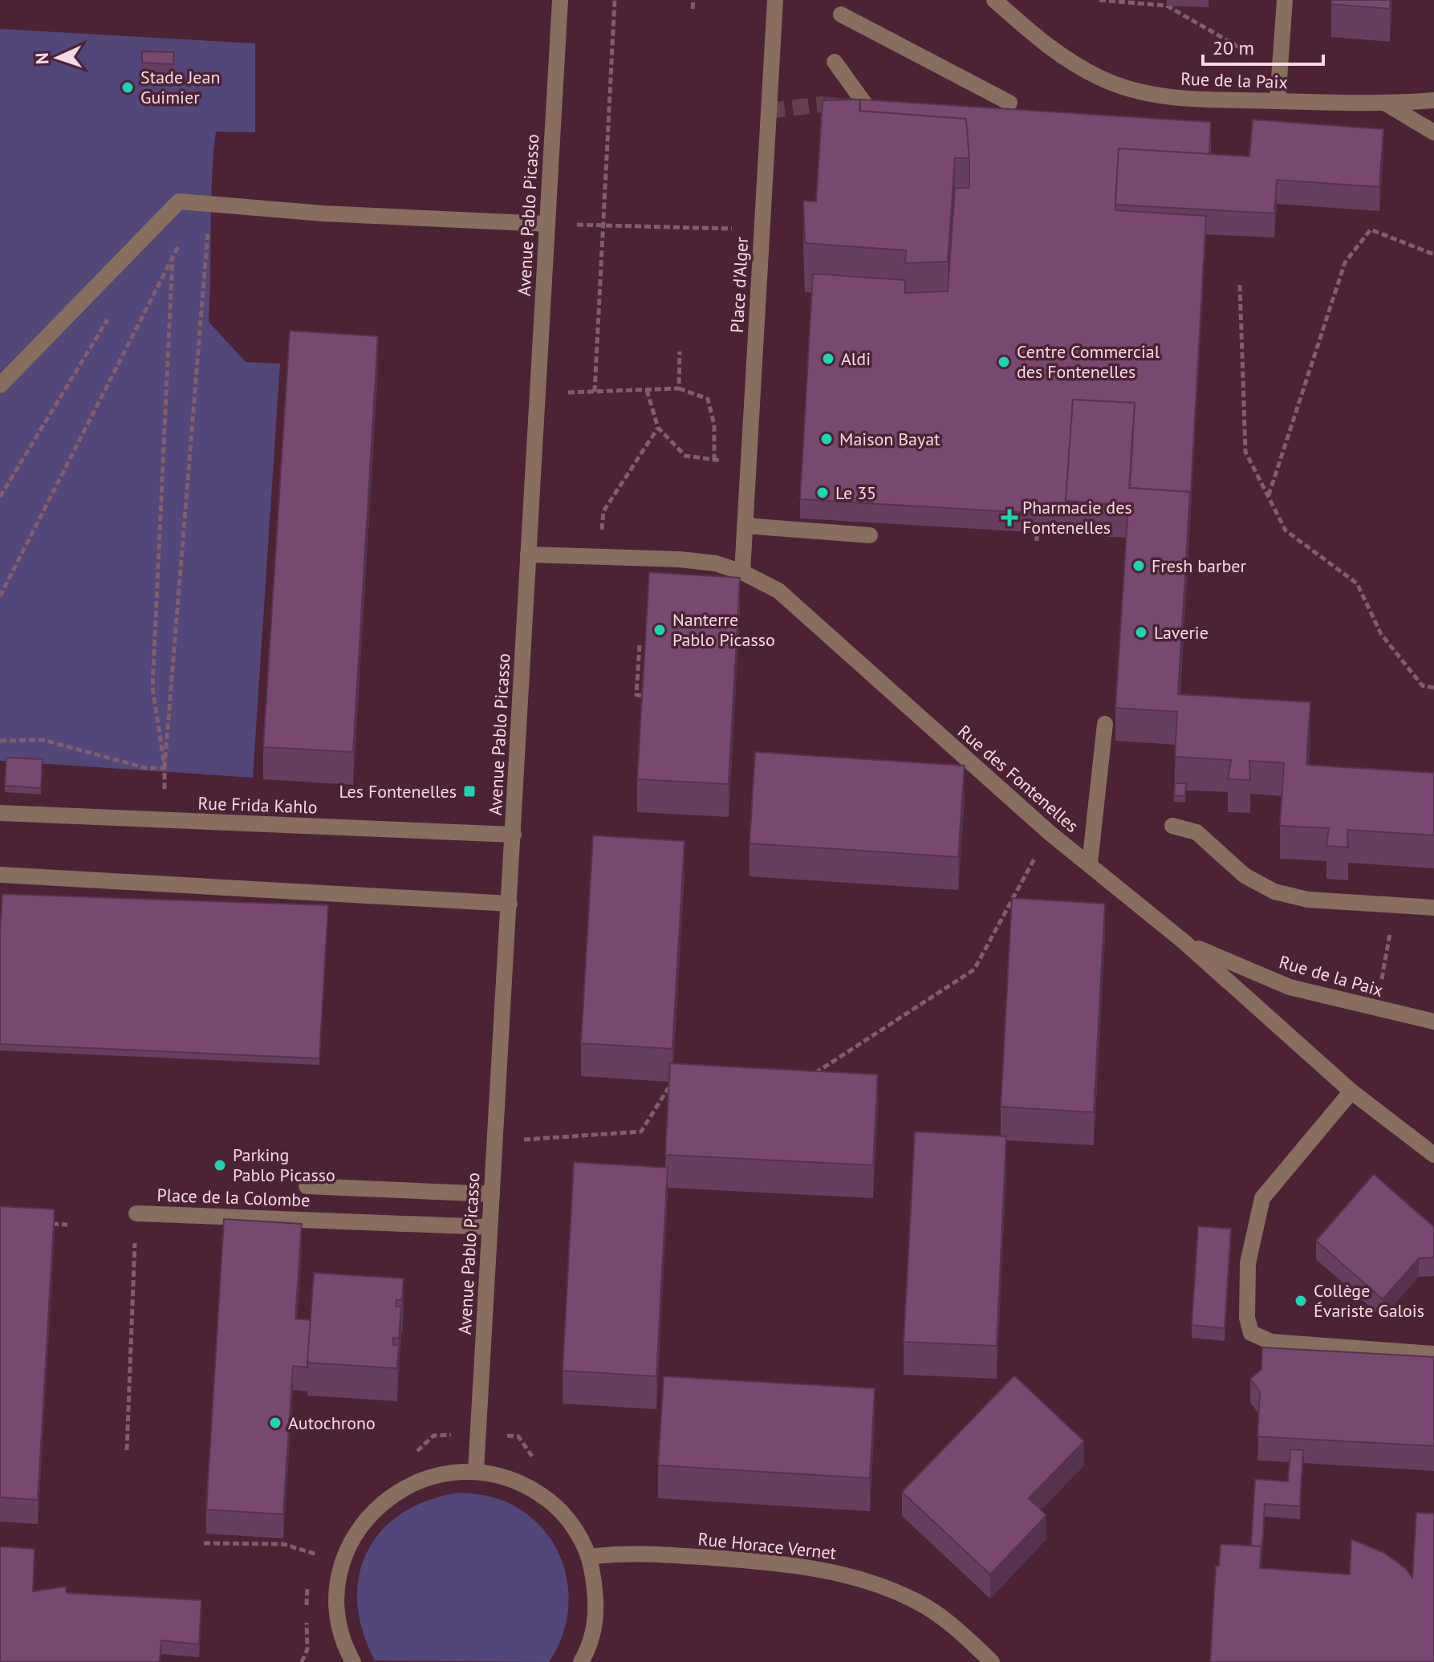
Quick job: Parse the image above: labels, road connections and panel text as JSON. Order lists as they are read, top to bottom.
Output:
{
  "streets": {
    "street": [
      "Rue de la Paix",
      "Avenue Pablo Picasso",
      "Place d'Alger",
      "Rue des Fontenelles",
      "Rue Frida Kahlo",
      "Place de la Colombe",
      "Rue Horace Vernet"
    ]
  },
  "crossings": [
    ["Rue de la Paix", "Rue des Fontenelles"],
    ["Avenue Pablo Picasso", "Rue des Fontenelles"],
    ["Avenue Pablo Picasso", "Rue Frida Kahlo"],
    ["Avenue Pablo Picasso", "Place de la Colombe"],
    ["Place d'Alger", "Rue des Fontenelles"]
  ],
  "places": {
    "other": [
      "Stade Jean Guimier",
      "Aldi",
      "Centre Commercial des Fontenelles",
      "Maison Bayat",
      "Le 35",
      "Fresh barber",
      "Nanterre Pablo Picasso",
      "Laverie",
      "Parking Pablo Picasso",
      "Collège Évariste Galois",
      "Autochrono"
    ],
    "health": ["Pharmacie des Fontenelles"],
    "transit": ["Les Fontenelles"]
  },
  "scale_bar": "20 m",
  "north": "left"
}
